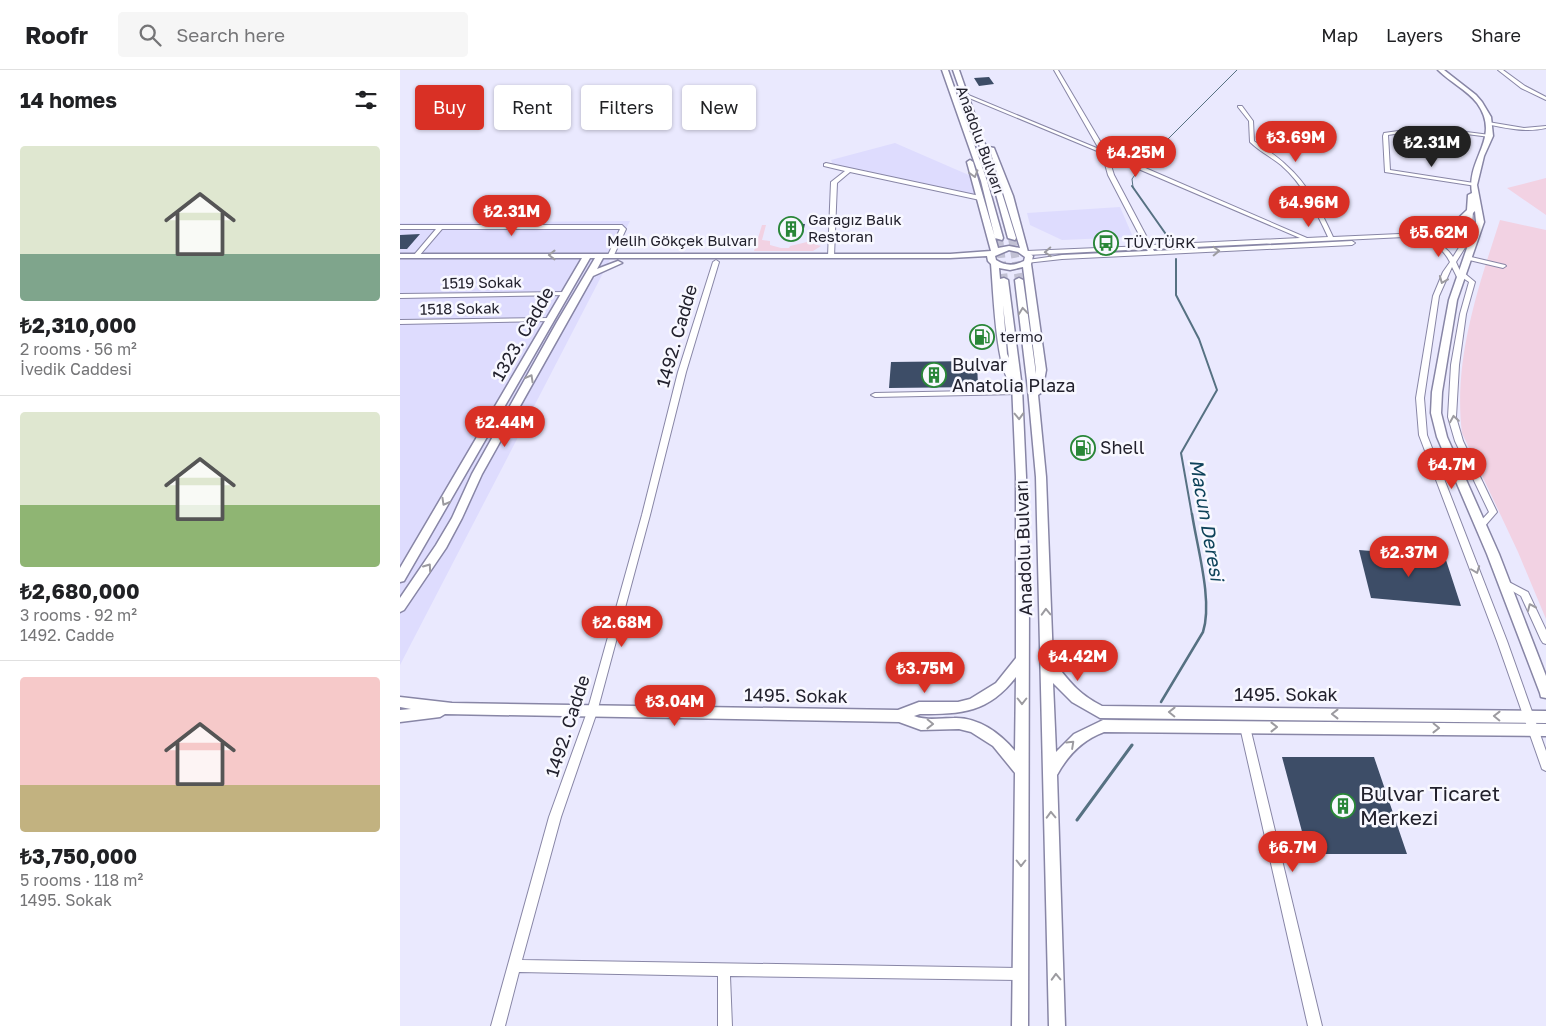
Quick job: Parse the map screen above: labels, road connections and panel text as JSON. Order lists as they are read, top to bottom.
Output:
{
  "streets": {
    "main road": [
      "Anadolu Bulvarı",
      "Melih Gökçek Bulvarı",
      "1323. Cadde",
      "1495. Sokak"
    ],
    "street": ["1519 Sokak", "1518 Sokak", "1492. Cadde"]
  },
  "crossings": [
    ["Anadolu Bulvarı", "Melih Gökçek Bulvarı"],
    ["Anadolu Bulvarı", "1495. Sokak"],
    ["Melih Gökçek Bulvarı", "1323. Cadde"],
    ["Melih Gökçek Bulvarı", "1492. Cadde"],
    ["1519 Sokak", "1323. Cadde"],
    ["1518 Sokak", "1323. Cadde"],
    ["1492. Cadde", "1495. Sokak"]
  ],
  "water": ["Macun Deresi"],
  "places": {
    "building": ["Garagız Balık Restoran", "Bulvar Anatolia Plaza", "Bulvar Ticaret Merkezi"],
    "bus stop": ["TÜVTÜRK"],
    "fuel station": ["termo", "Shell"]
  },
  "page": {
    "header": "Roofr",
    "search": "Search here",
    "nav": ["Map", "Layers", "Share"],
    "heading": "14 homes",
    "chip": [
      "Buy",
      "Rent",
      "Filters",
      "New"
    ],
    "price": [
      "₺3.69M",
      "₺2.31M",
      "₺4.25M",
      "₺4.96M",
      "₺2.31M",
      "₺5.62M",
      "₺2.44M",
      "₺4.7M",
      "₺2.37M",
      "₺2.68M",
      "₺4.42M",
      "₺3.75M",
      "₺3.04M",
      "₺6.7M"
    ],
    "list": [
      {
        "name": "₺2,310,000",
        "note": "2 rooms · 56 m² · İvedik Caddesi"
      },
      {
        "name": "₺2,680,000",
        "note": "3 rooms · 92 m² · 1492. Cadde"
      },
      {
        "name": "₺3,750,000",
        "note": "5 rooms · 118 m² · 1495. Sokak"
      }
    ]
  }
}
